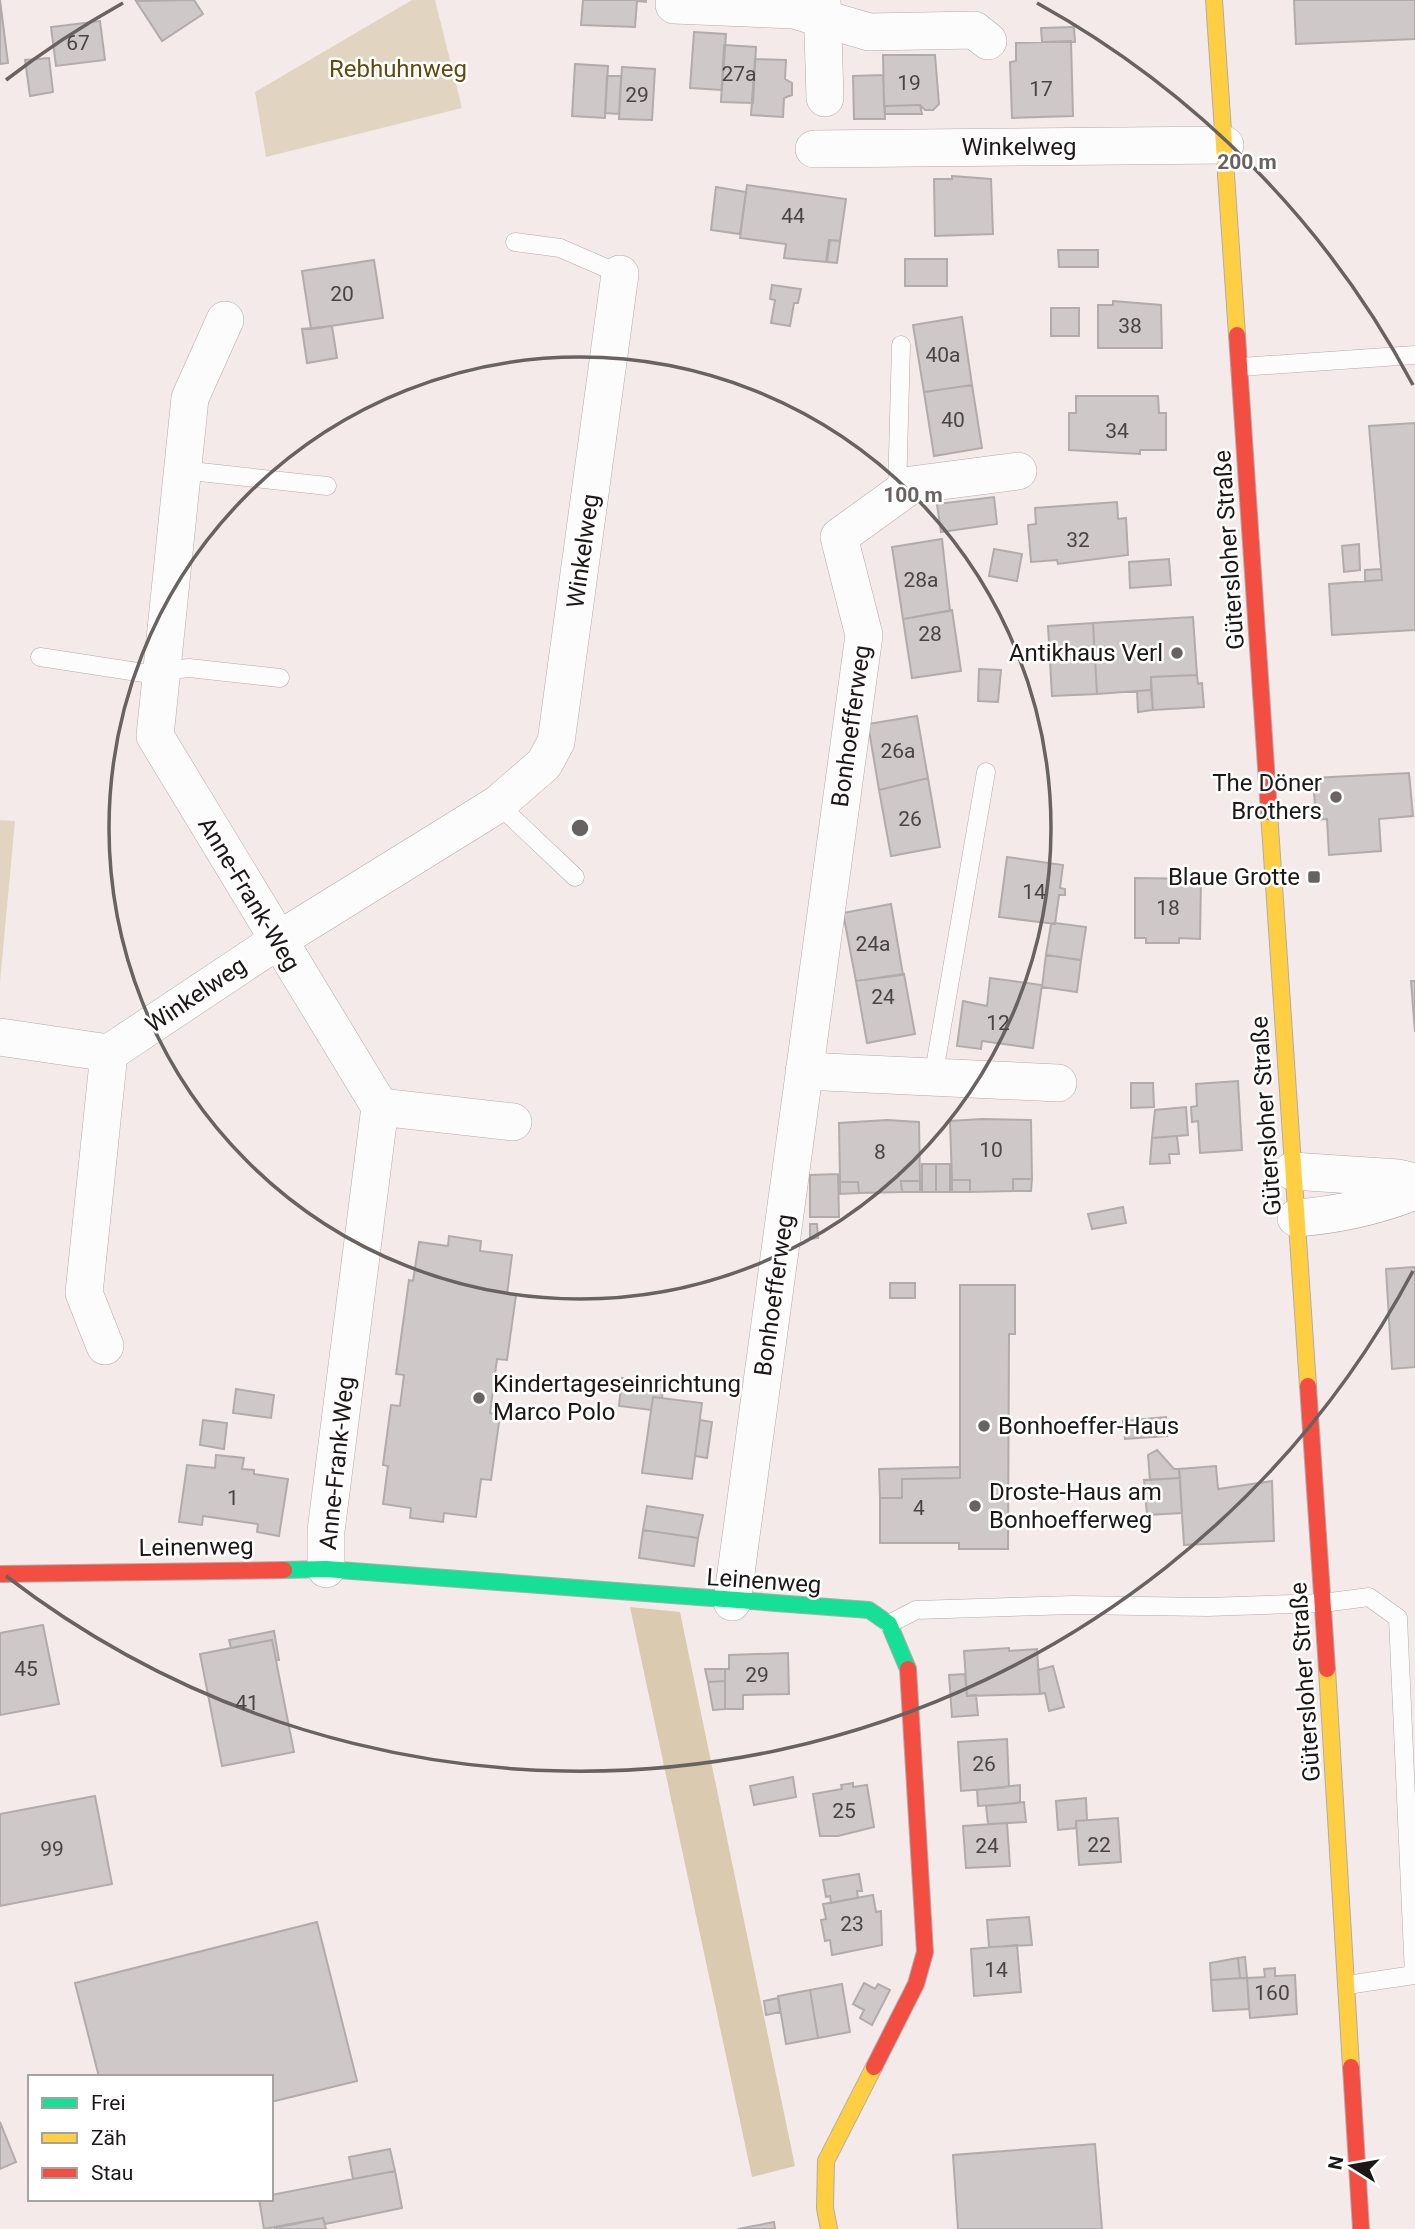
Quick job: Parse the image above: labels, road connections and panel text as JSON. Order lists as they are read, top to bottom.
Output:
{
  "streets": {
    "main road": ["Gütersloher Straße", "Leinenweg"],
    "street": ["Winkelweg", "Bonhoefferweg", "Anne-Frank-Weg"]
  },
  "crossings": [
    ["Winkelweg", "Gütersloher Straße"],
    ["Winkelweg", "Anne-Frank-Weg"],
    ["Bonhoefferweg", "Leinenweg"],
    ["Anne-Frank-Weg", "Leinenweg"]
  ],
  "parks": ["Rebhuhnweg"],
  "places": {
    "other": [
      "Antikhaus Verl",
      "The Döner Brothers",
      "Kindertageseinrichtung Marco Polo",
      "Bonhoeffer-Haus",
      "Droste-Haus am Bonhoefferweg"
    ],
    "transit": ["Blaue Grotte"]
  },
  "house_numbers": [
    "67",
    "27a",
    "19",
    "17",
    "29",
    "44",
    "20",
    "38",
    "40a",
    "40",
    "34",
    "32",
    "28a",
    "28",
    "26a",
    "26",
    "14",
    "18",
    "24a",
    "24",
    "12",
    "10",
    "8",
    "1",
    "4",
    "45",
    "29",
    "41",
    "26",
    "25",
    "22",
    "24",
    "99",
    "23",
    "14",
    "160"
  ],
  "legend": ["Frei", "Zäh", "Stau"],
  "north": "left",
  "rings": ["200 m", "100 m"]
}
